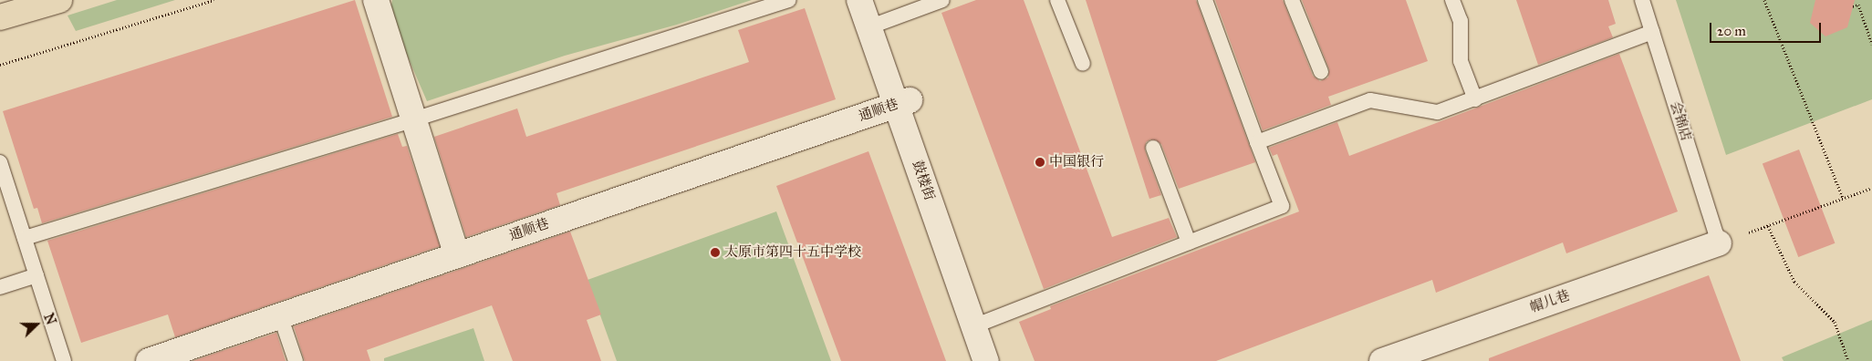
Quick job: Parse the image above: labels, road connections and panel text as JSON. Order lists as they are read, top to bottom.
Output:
{
  "streets": {
    "street": ["通顺巷", "鼓楼街", "帽儿巷"],
    "lane": ["会锦店"]
  },
  "crossings": [
    ["通顺巷", "鼓楼街"],
    ["会锦店", "帽儿巷"]
  ],
  "places": ["中国银行", "太原市第四十五中学校"],
  "scale_bar": "20 m",
  "north": "right"
}
